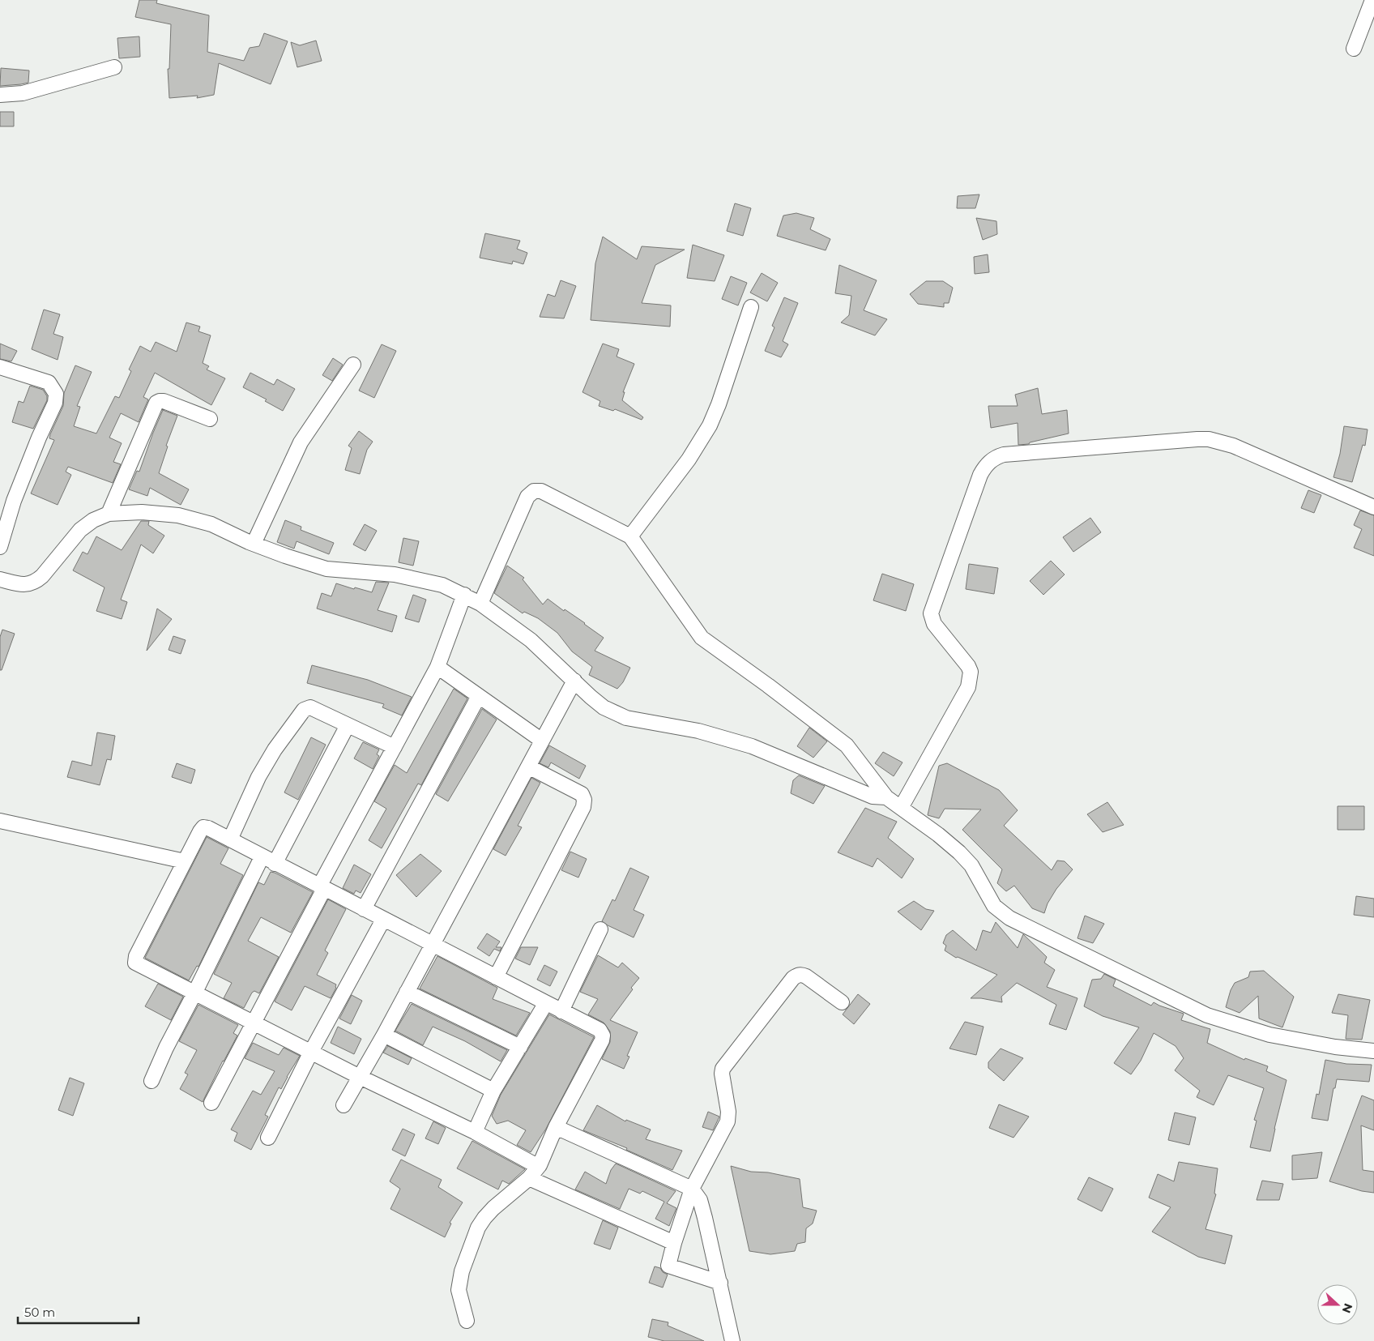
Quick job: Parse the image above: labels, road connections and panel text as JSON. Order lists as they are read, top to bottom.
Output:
{
  "scale_bar": "50 m",
  "north": "right"
}
